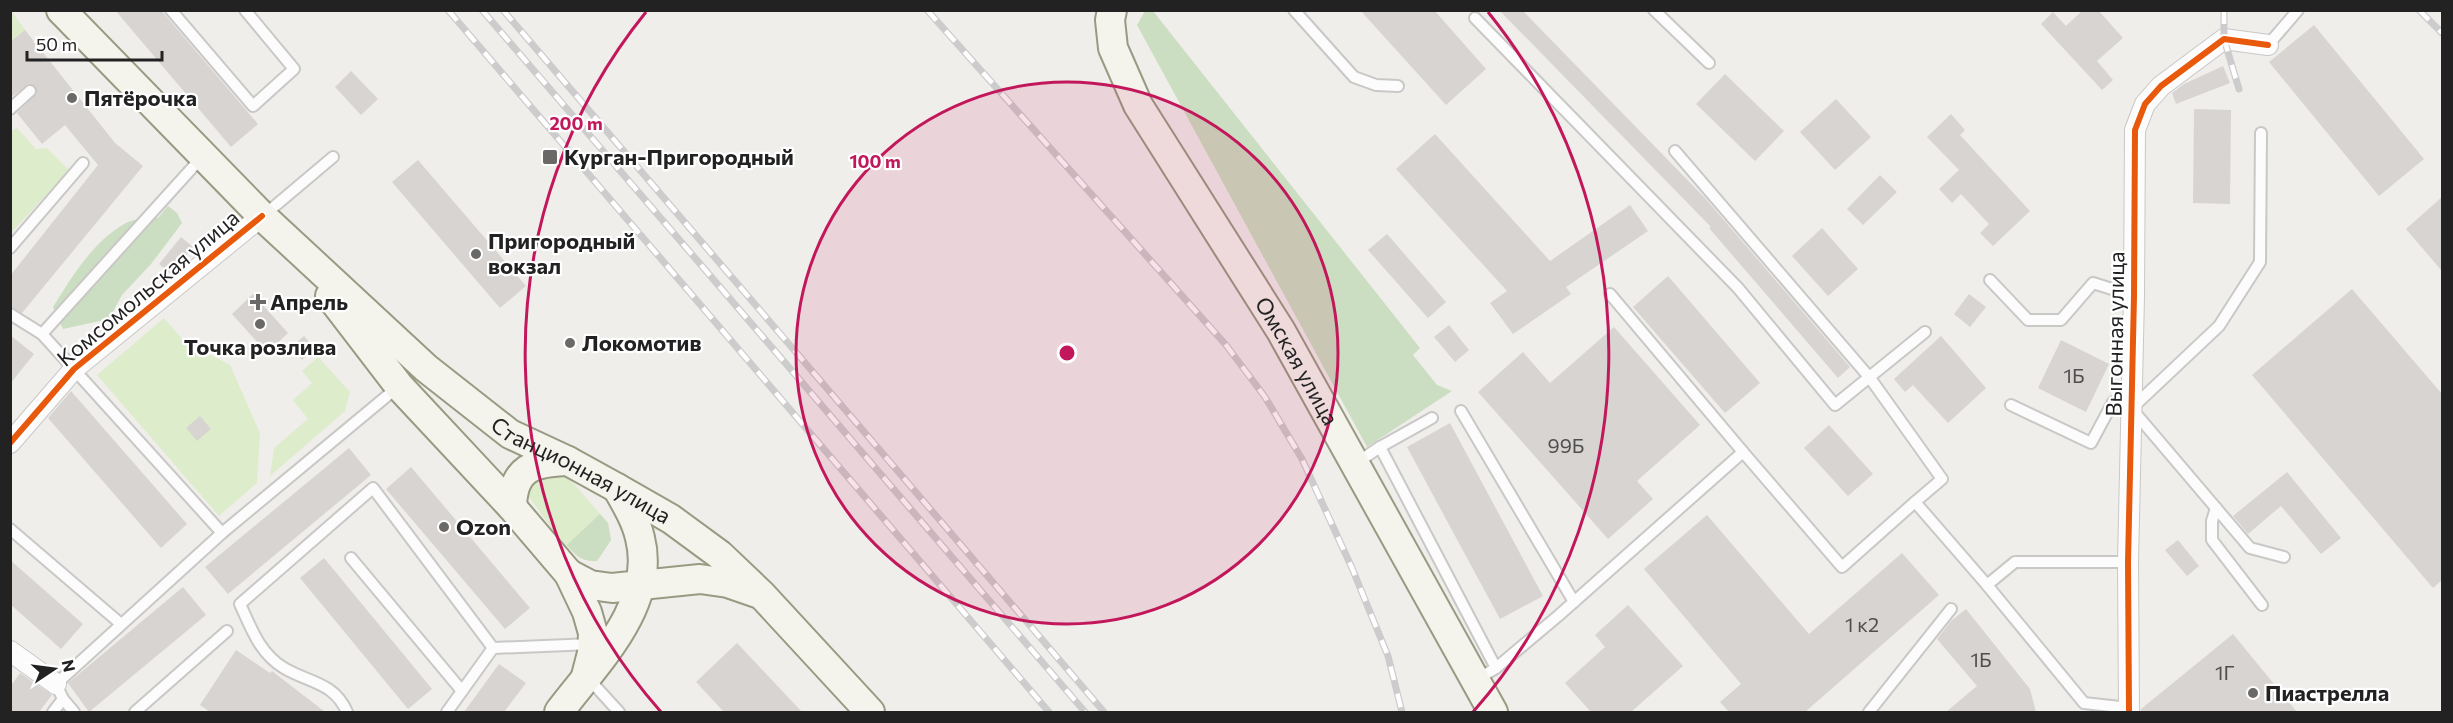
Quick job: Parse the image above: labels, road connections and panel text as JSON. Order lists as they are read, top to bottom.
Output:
{
  "streets": {
    "main road": ["Омская улица", "Станционная улица"],
    "street": ["Комсомольская улица", "Выгонная улица"]
  },
  "crossings": [
    ["Комсомольская улица", "Станционная улица"]
  ],
  "places": {
    "other": [
      "Пятёрочка",
      "Пригородный вокзал",
      "Точка розлива",
      "Локомотив",
      "Ozon",
      "Пиастрелла"
    ],
    "transit": ["Курган-Пригородный"],
    "health": ["Апрель"]
  },
  "house_numbers": [
    "1Б",
    "99Б",
    "1 к2",
    "1Б",
    "1Г"
  ],
  "scale_bar": "50 m",
  "north": "right",
  "rings": ["200 m", "100 m"]
}
